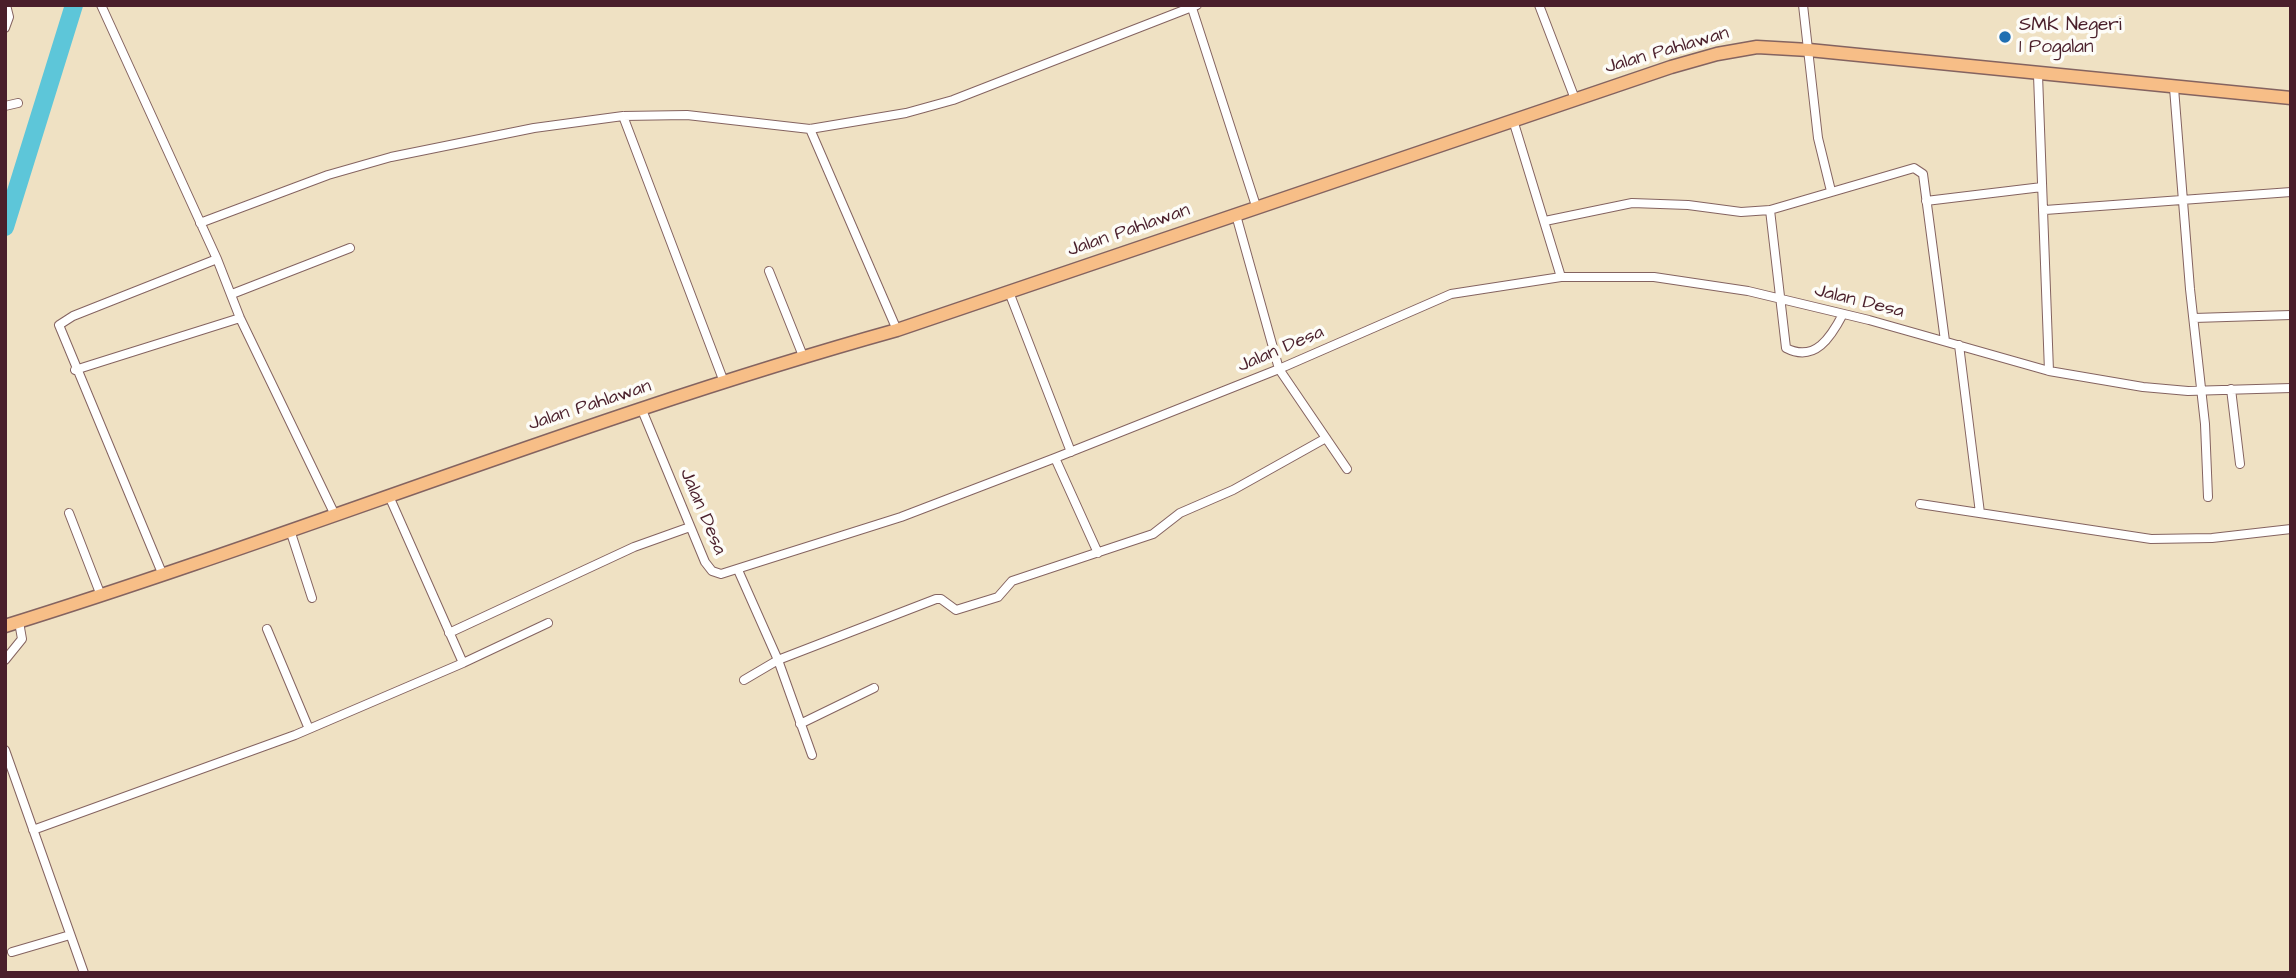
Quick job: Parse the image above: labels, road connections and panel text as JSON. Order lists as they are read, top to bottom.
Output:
{
  "streets": {
    "highway": ["Jalan Pahlawan"],
    "street": ["Jalan Desa"]
  },
  "crossings": [
    ["Jalan Pahlawan", "Jalan Desa"]
  ],
  "places": ["SMK Negeri 1 Pogalan"]
}
